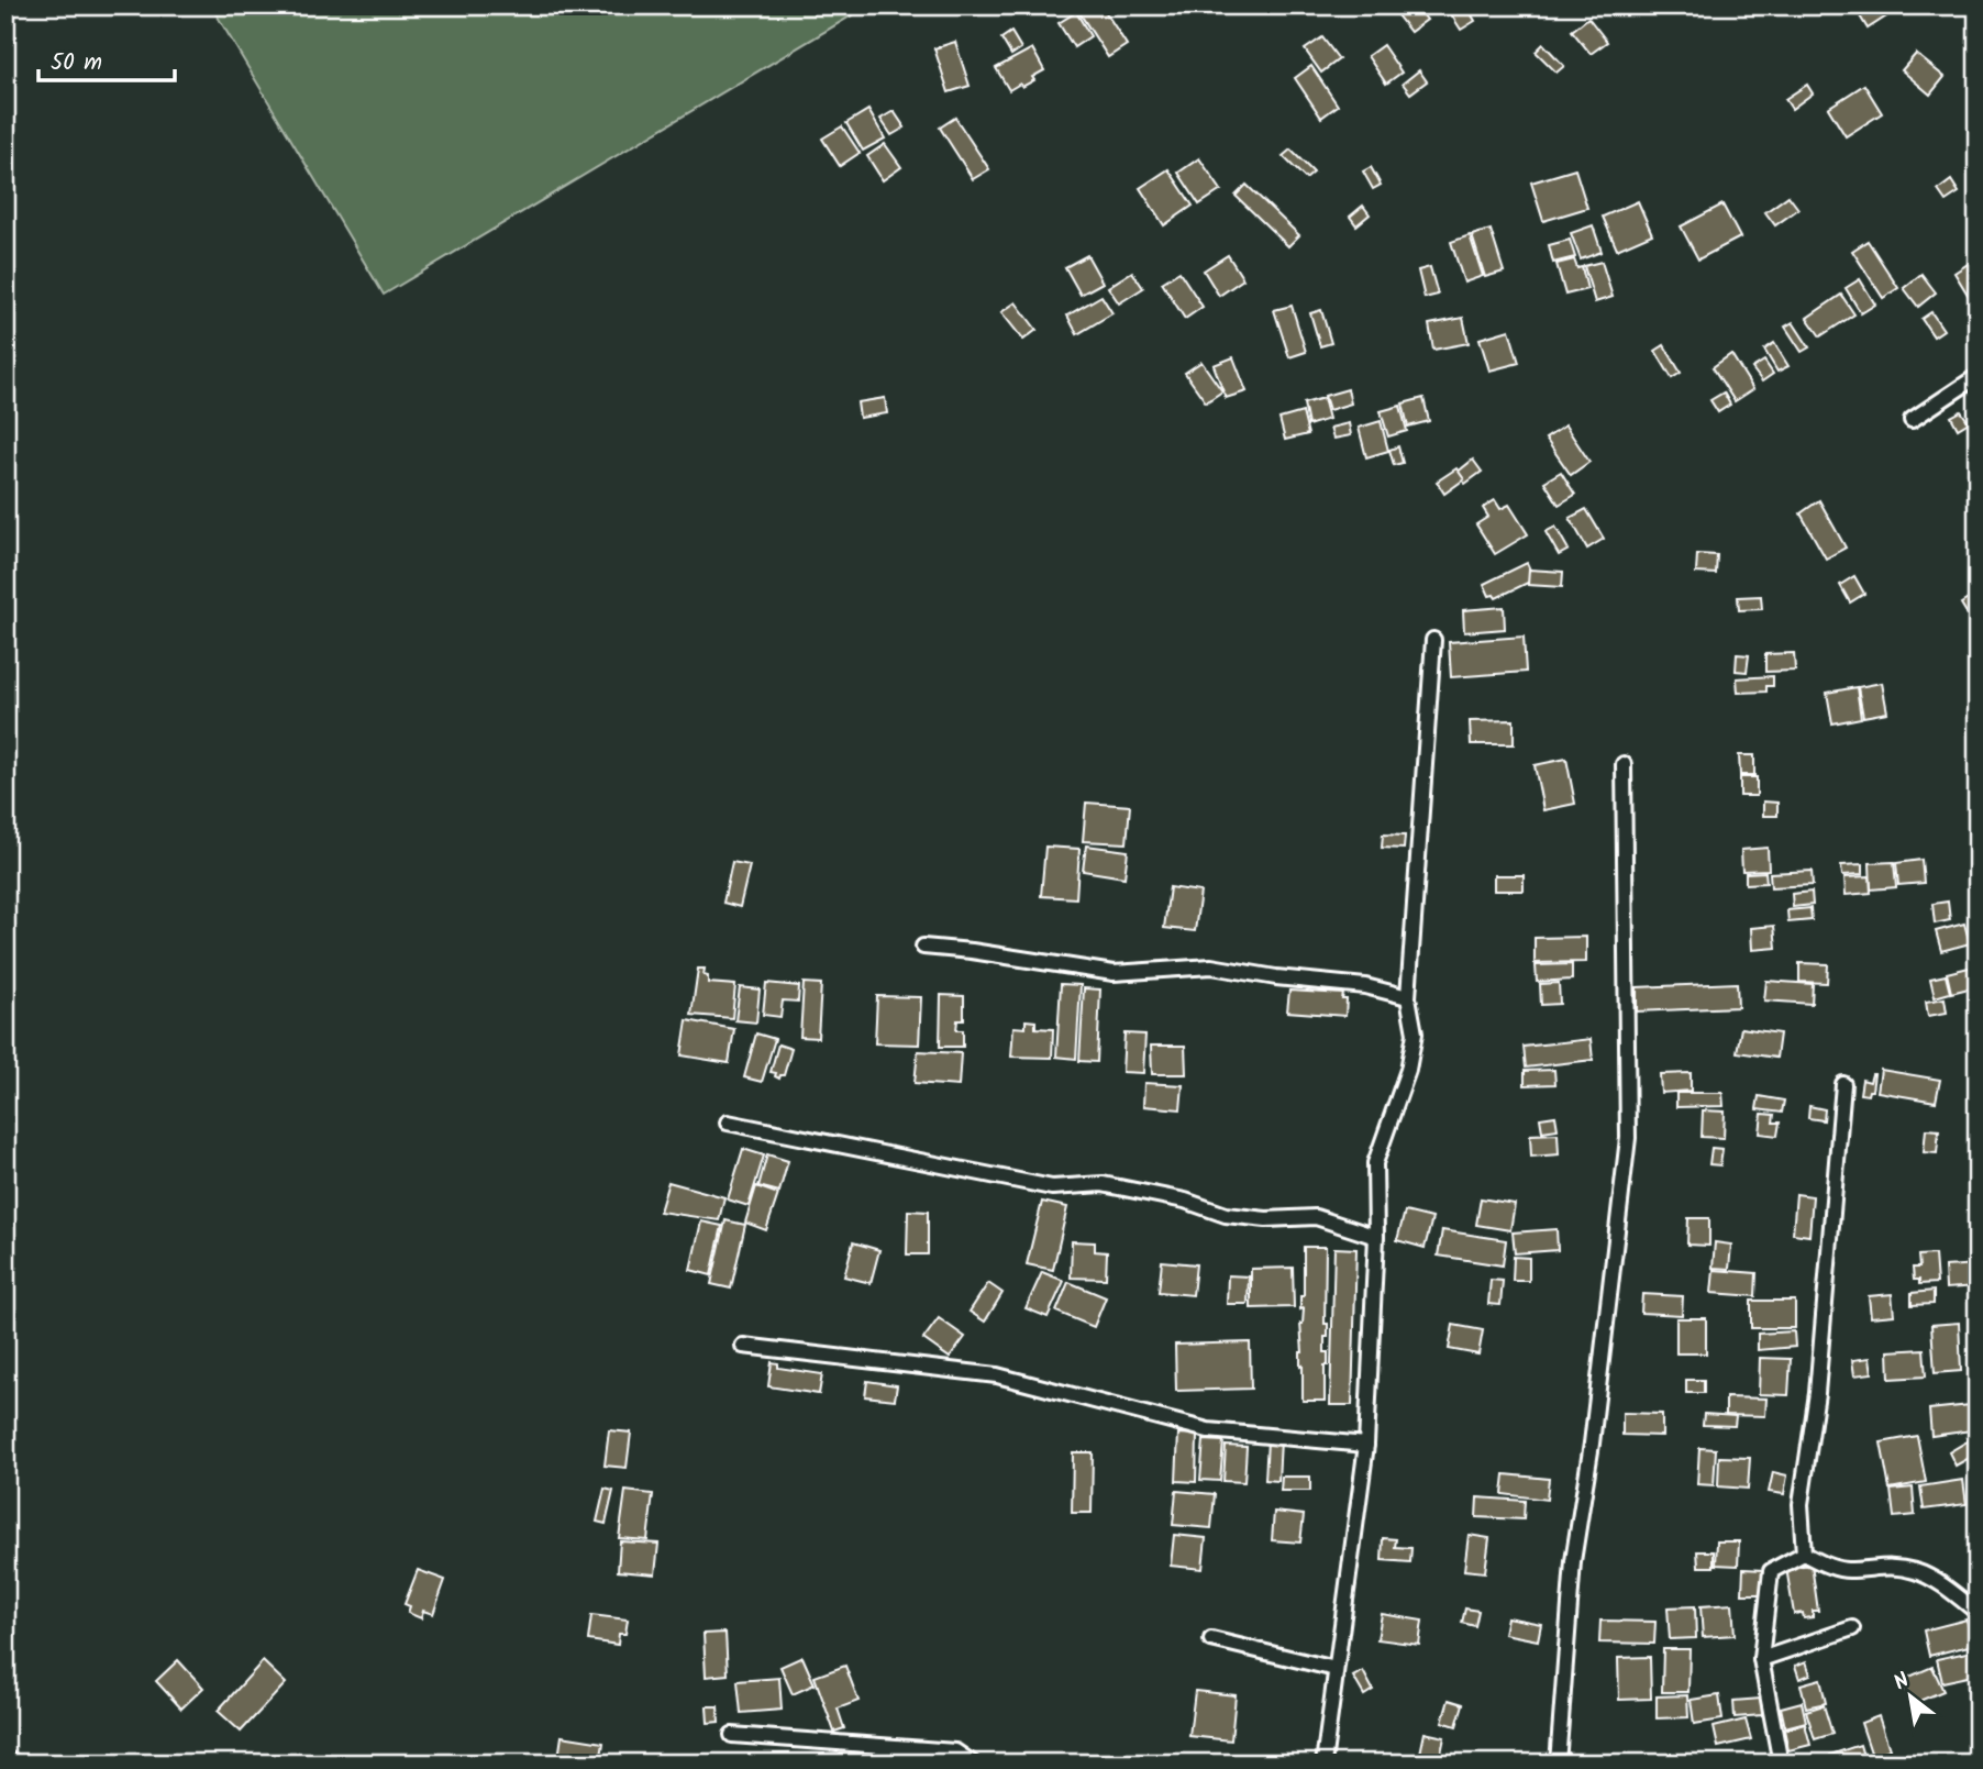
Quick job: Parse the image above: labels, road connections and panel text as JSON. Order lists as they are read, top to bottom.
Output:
{
  "scale_bar": "50 m",
  "north": "top left"
}
